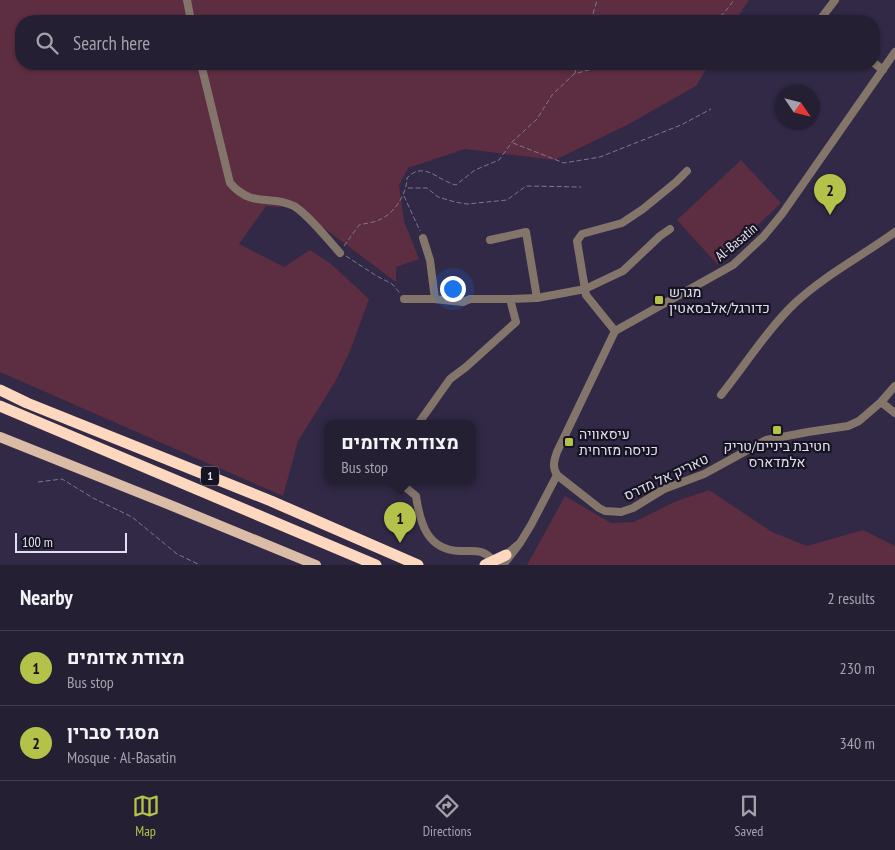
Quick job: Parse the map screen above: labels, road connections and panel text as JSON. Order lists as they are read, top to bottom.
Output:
{
  "streets": {
    "highway": ["1"],
    "street": ["Al-Basatin", "טאריק אל מדרס"]
  },
  "places": {
    "transit": ["מגרש כדורגל/אלבסאטין", "חטיבת ביניים/טריק אלמדארס", "עיסאוויה כניסה מזרחית"]
  },
  "scale_bar": "100 m",
  "north": "bottom right",
  "page": {
    "search": "Search here",
    "pins": ["2", "1"],
    "popup": ["מצודת אדומים", "Bus stop"],
    "scale": "100 m",
    "heading": ["Nearby", "2 results"],
    "list": [
      {
        "mark": "1",
        "name": "מצודת אדומים",
        "note": "Bus stop",
        "value": "230 m"
      },
      {
        "mark": "2",
        "name": "מסגד סברין",
        "note": "Mosque · Al-Basatin",
        "value": "340 m"
      }
    ],
    "nav": ["Map", "Directions", "Saved"]
  }
}
